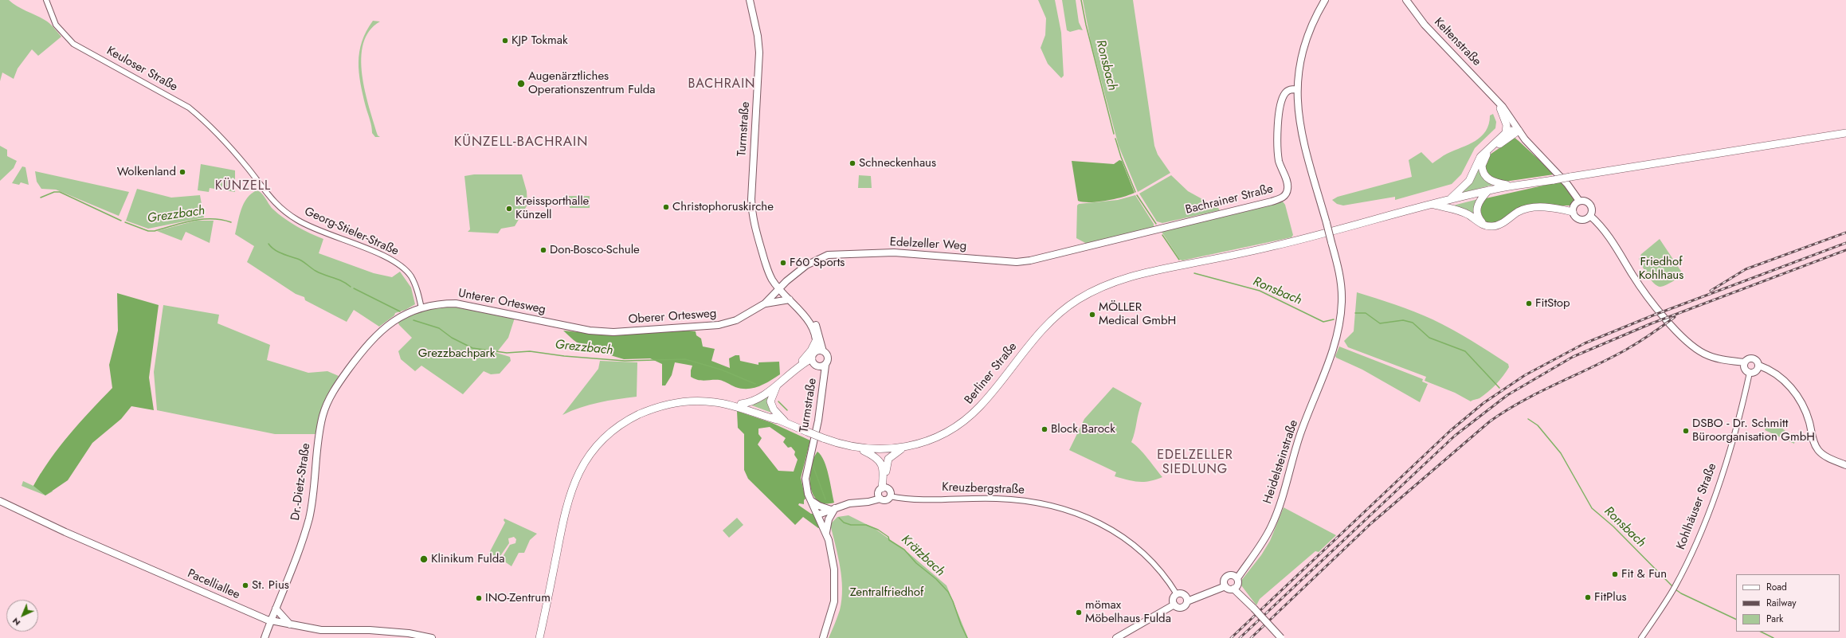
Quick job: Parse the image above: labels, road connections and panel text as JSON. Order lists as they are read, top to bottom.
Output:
{
  "streets": {
    "highway": ["Berliner Straße"],
    "main road": [
      "Keltenstraße",
      "Turmstraße",
      "Bachrainer Straße",
      "Edelzeller Weg",
      "Unterer Ortesweg",
      "Oberer Ortesweg",
      "Heidelsteinstraße",
      "Dr.-Dietz-Straße",
      "Kreuzbergstraße",
      "Pacelliallee"
    ],
    "street": ["Keuloser Straße", "Georg-Stieler-Straße", "Kohlhäuser Straße"]
  },
  "crossings": [
    ["Keuloser Straße", "Georg-Stieler-Straße"],
    ["Turmstraße", "Edelzeller Weg"],
    ["Turmstraße", "Oberer Ortesweg"],
    ["Turmstraße", "Kreuzbergstraße"],
    ["Bachrainer Straße", "Edelzeller Weg"],
    ["Bachrainer Straße", "Heidelsteinstraße"],
    ["Georg-Stieler-Straße", "Unterer Ortesweg"],
    ["Edelzeller Weg", "Oberer Ortesweg"],
    ["Unterer Ortesweg", "Oberer Ortesweg"],
    ["Unterer Ortesweg", "Dr.-Dietz-Straße"],
    ["Dr.-Dietz-Straße", "Pacelliallee"]
  ],
  "districts": [
    "BACHRAIN",
    "KÜNZELL-BACHRAIN",
    "KÜNZELL",
    "EDELZELLER SIEDLUNG"
  ],
  "water": ["Ronsbach", "Grezzbach", "Krätzbach"],
  "parks": ["Friedhof Kohlhaus", "Grezzbachpark", "Zentralfriedhof"],
  "places": [
    "KJP Tokmak",
    "Augenärztliches Operationszentrum Fulda",
    "Schneckenhaus",
    "Wolkenland",
    "Christophoruskirche",
    "Kreissporthalle Künzell",
    "Don-Bosco-Schule",
    "F60 Sports",
    "FitStop",
    "MÖLLER Medical GmbH",
    "Block Barock",
    "DSBO - Dr. Schmitt Büroorganisation GmbH",
    "Klinikum Fulda",
    "Fit & Fun",
    "St. Pius",
    "FitPlus",
    "INO-Zentrum",
    "mömax Möbelhaus Fulda"
  ],
  "legend": ["Road", "Railway", "Park"],
  "north": "bottom left"
}
